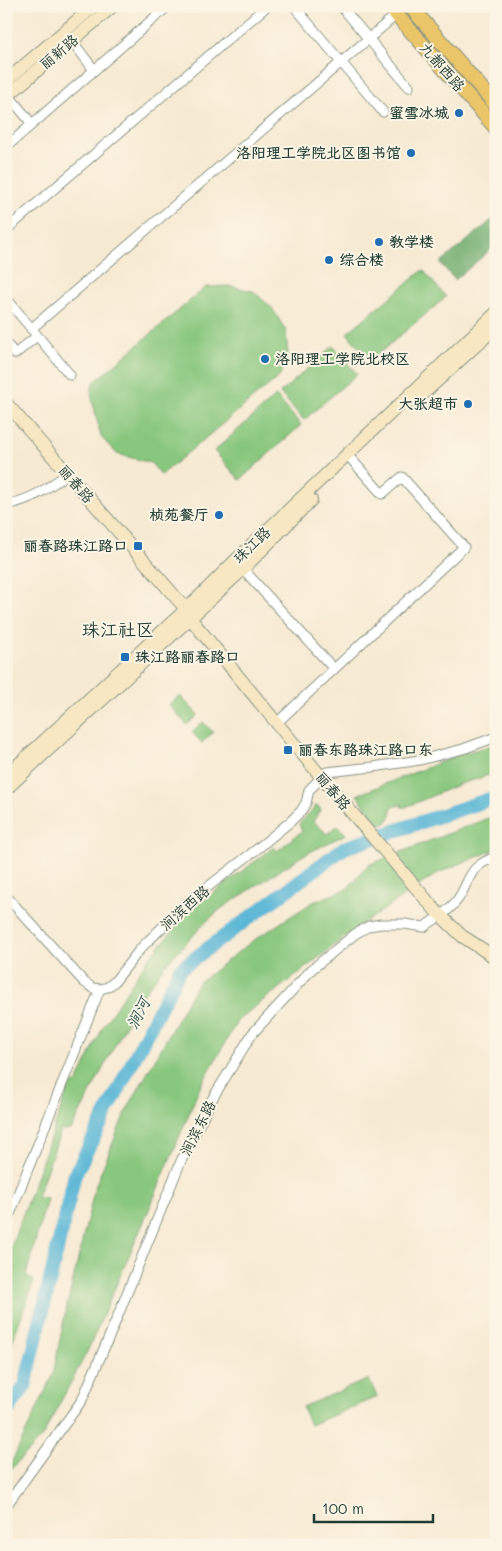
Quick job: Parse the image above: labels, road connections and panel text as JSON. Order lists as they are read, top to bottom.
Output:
{
  "streets": {
    "main road": [
      "丽新路",
      "九都西路",
      "丽春路",
      "珠江路"
    ],
    "street": ["涧滨西路", "涧滨东路"]
  },
  "crossings": [
    ["丽春路", "珠江路"],
    ["丽春路", "涧滨西路"],
    ["丽春路", "涧滨东路"]
  ],
  "districts": ["珠江社区"],
  "water": ["涧河"],
  "places": {
    "other": [
      "蜜雪冰城",
      "洛阳理工学院北区图书馆",
      "教学楼",
      "综合楼",
      "洛阳理工学院北校区",
      "大张超市",
      "桢苑餐厅"
    ],
    "transit": ["丽春路珠江路口", "珠江路丽春路口", "丽春东路珠江路口东"]
  },
  "scale_bar": "100 m"
}
